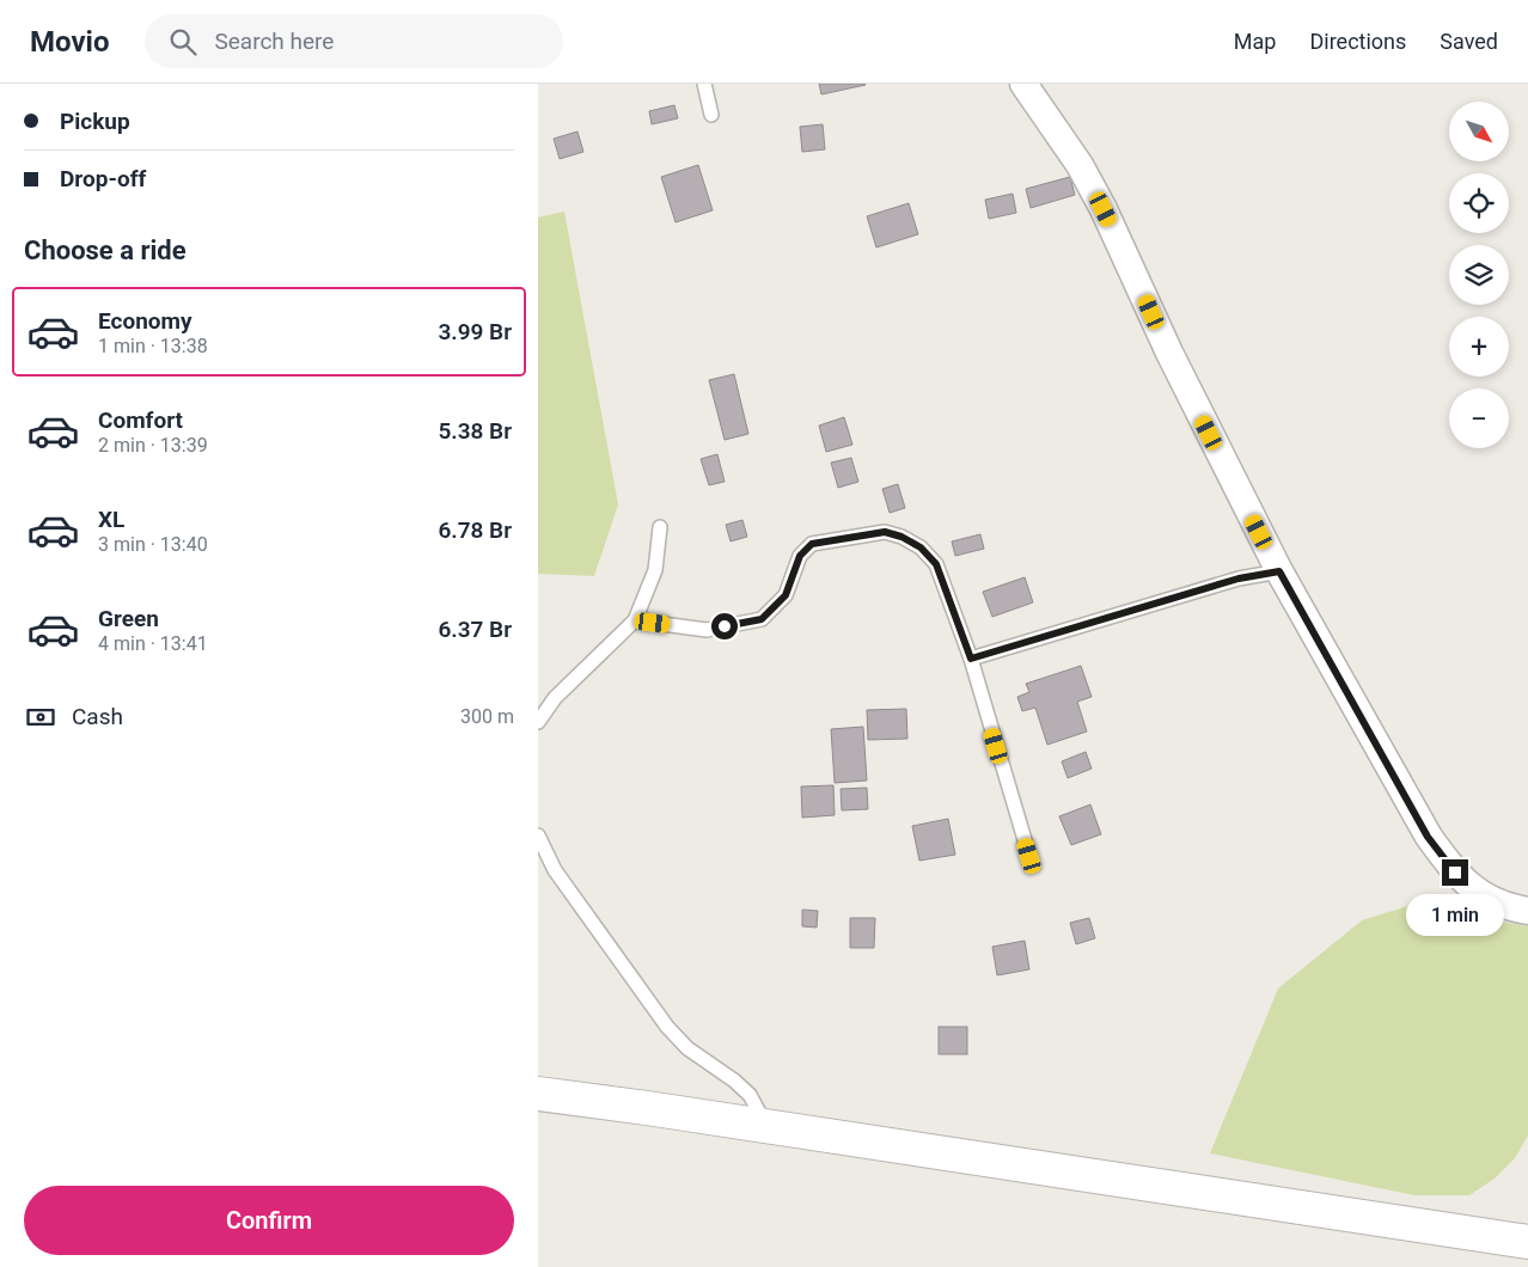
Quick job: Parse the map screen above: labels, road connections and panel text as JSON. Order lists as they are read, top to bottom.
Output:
{
  "north": "bottom right",
  "page": {
    "header": "Movio",
    "search": "Search here",
    "nav": ["Map", "Directions", "Saved"],
    "banner": ["Pickup", "Drop-off"],
    "map_buttons": ["+", "−"],
    "heading": "Choose a ride",
    "list": [
      {
        "name": "Economy",
        "note": "1 min · 13:38",
        "value": "3.99 Br"
      },
      {
        "name": "Comfort",
        "note": "2 min · 13:39",
        "value": "5.38 Br"
      },
      {
        "name": "XL",
        "note": "3 min · 13:40",
        "value": "6.78 Br"
      },
      {
        "name": "Green",
        "note": "4 min · 13:41",
        "value": "6.37 Br"
      }
    ],
    "pay": ["Cash", "300 m"],
    "bubble": "1 min",
    "buttons": "Confirm"
  }
}
